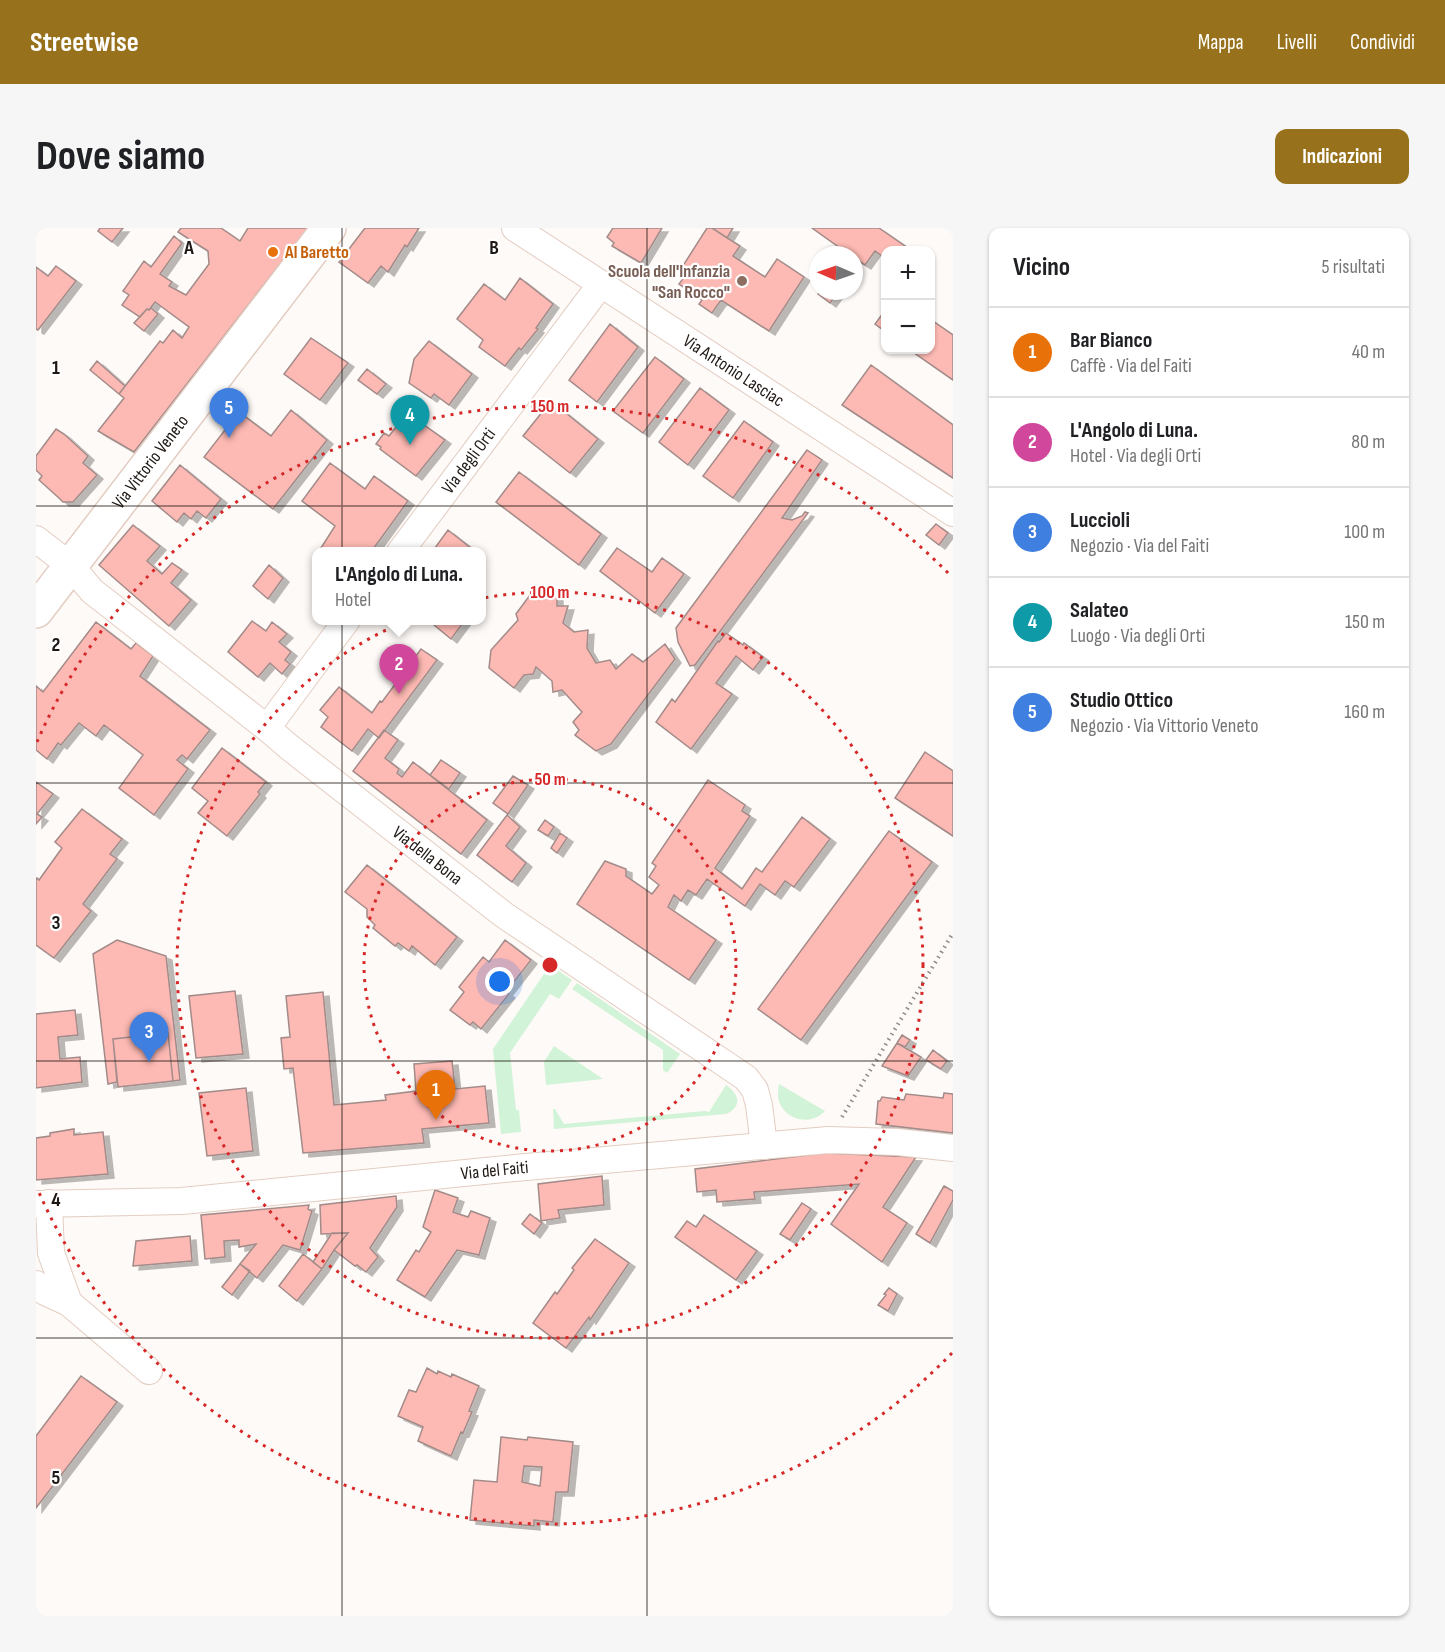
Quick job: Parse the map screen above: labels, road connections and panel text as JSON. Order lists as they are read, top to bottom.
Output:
{
  "streets": {
    "main road": ["Via Vittorio Veneto"],
    "street": [
      "Via Antonio Lasciac",
      "Via degli Orti",
      "Via della Bona",
      "Via del Faiti"
    ]
  },
  "crossings": [
    ["Via Antonio Lasciac", "Via degli Orti"],
    ["Via Vittorio Veneto", "Via della Bona"],
    ["Via della Bona", "Via del Faiti"]
  ],
  "places": ["Al Baretto", "Scuola dell'Infanzia \"San Rocco\""],
  "north": "left",
  "page": {
    "header": "Streetwise",
    "nav": ["Mappa", "Livelli", "Condividi"],
    "buttons": "Indicazioni",
    "title": "Dove siamo",
    "heading": ["Vicino", "5 risultati"],
    "map_buttons": ["+", "−"],
    "list": [
      {
        "mark": "1",
        "name": "Bar Bianco",
        "note": "Caffè · Via del Faiti",
        "value": "40 m"
      },
      {
        "mark": "2",
        "name": "L'Angolo di Luna.",
        "note": "Hotel · Via degli Orti",
        "value": "80 m"
      },
      {
        "mark": "3",
        "name": "Luccioli",
        "note": "Negozio · Via del Faiti",
        "value": "100 m"
      },
      {
        "mark": "4",
        "name": "Salateo",
        "note": "Luogo · Via degli Orti",
        "value": "150 m"
      },
      {
        "mark": "5",
        "name": "Studio Ottico",
        "note": "Negozio · Via Vittorio Veneto",
        "value": "160 m"
      }
    ],
    "pins": [
      "5",
      "4",
      "2",
      "3",
      "1"
    ],
    "popup": ["L'Angolo di Luna.", "Hotel"]
  },
  "grid": {
    "columns": ["A", "B"],
    "rows": [
      "1",
      "2",
      "3",
      "4",
      "5"
    ]
  },
  "rings": ["150 m", "100 m", "50 m"]
}
